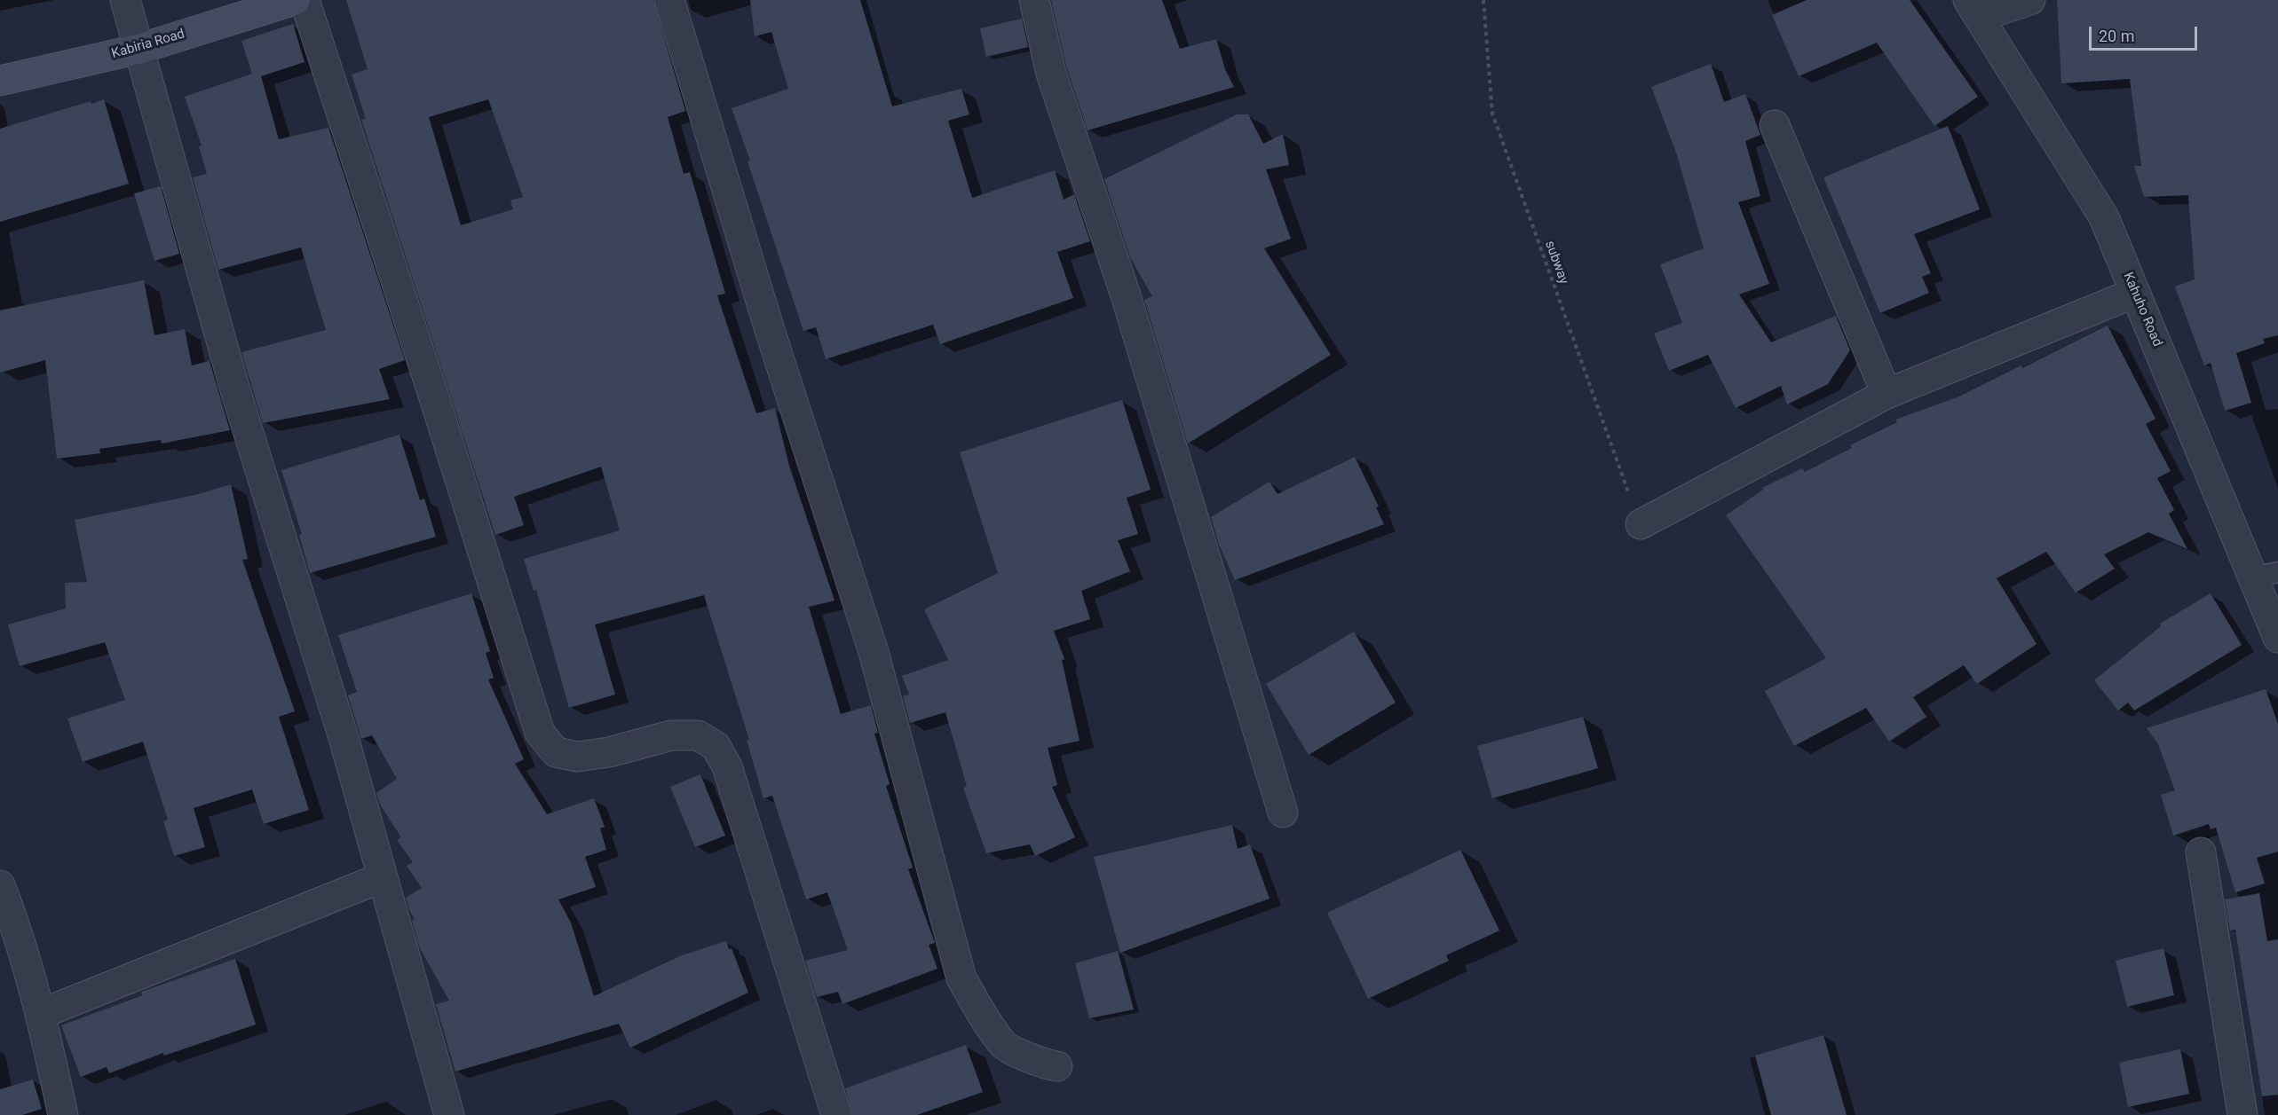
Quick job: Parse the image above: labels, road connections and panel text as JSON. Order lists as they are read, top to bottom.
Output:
{
  "streets": {
    "main road": ["Kabiria Road"],
    "street": ["Kahuho Road"],
    "path": ["subway"]
  },
  "scale_bar": "20 m"
}
